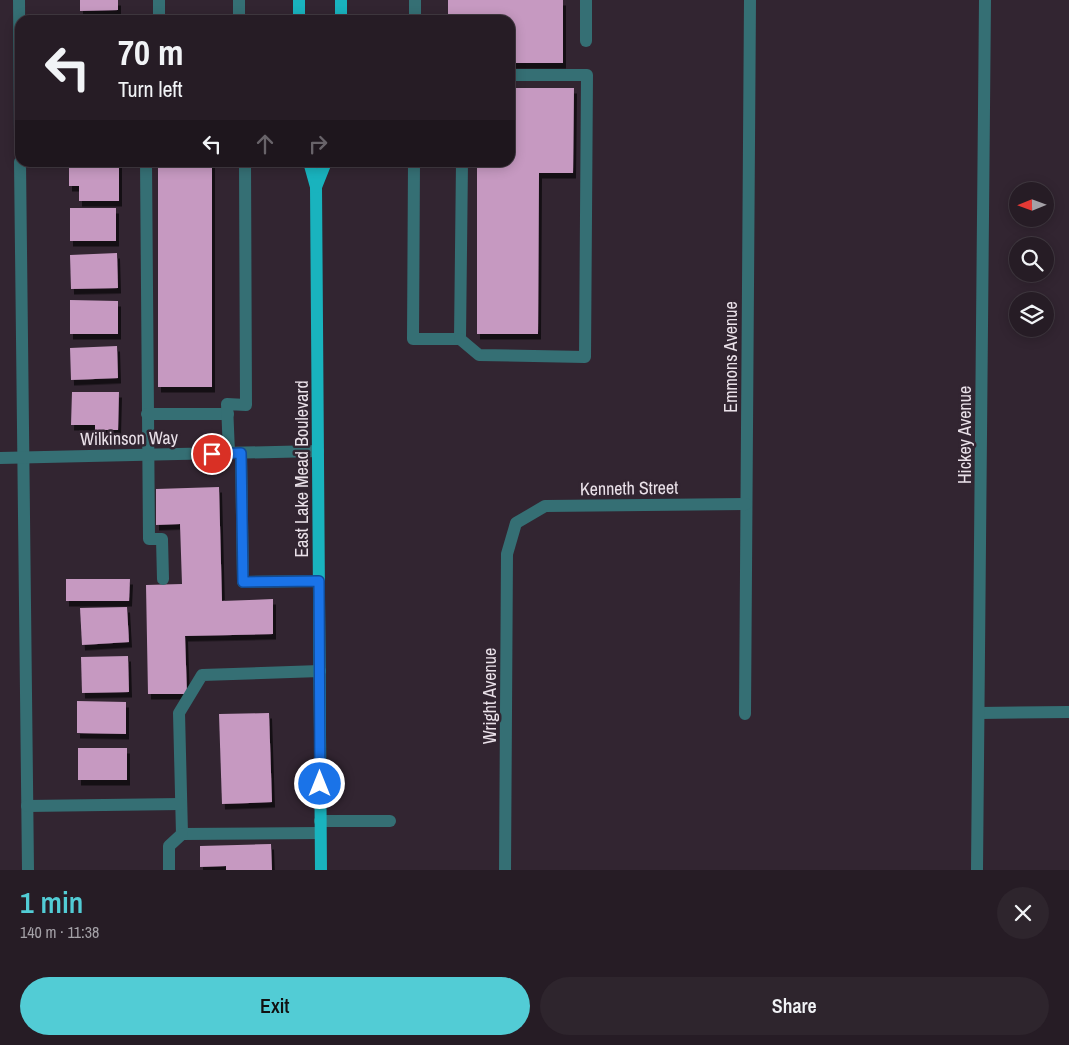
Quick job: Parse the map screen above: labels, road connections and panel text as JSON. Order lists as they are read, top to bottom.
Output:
{
  "streets": {
    "main road": ["East Lake Mead Boulevard"],
    "street": [
      "Emmons Avenue",
      "Hickey Avenue",
      "Wilkinson Way",
      "Kenneth Street",
      "Wright Avenue"
    ]
  },
  "crossings": [
    ["Emmons Avenue", "Kenneth Street"],
    ["Wilkinson Way", "East Lake Mead Boulevard"],
    ["Kenneth Street", "Wright Avenue"]
  ],
  "north": "left",
  "page": {
    "turn": ["70 m", "Turn left"],
    "heading": ["1 min", "140 m · 11:38"],
    "buttons": ["Exit", "Share"]
  }
}
